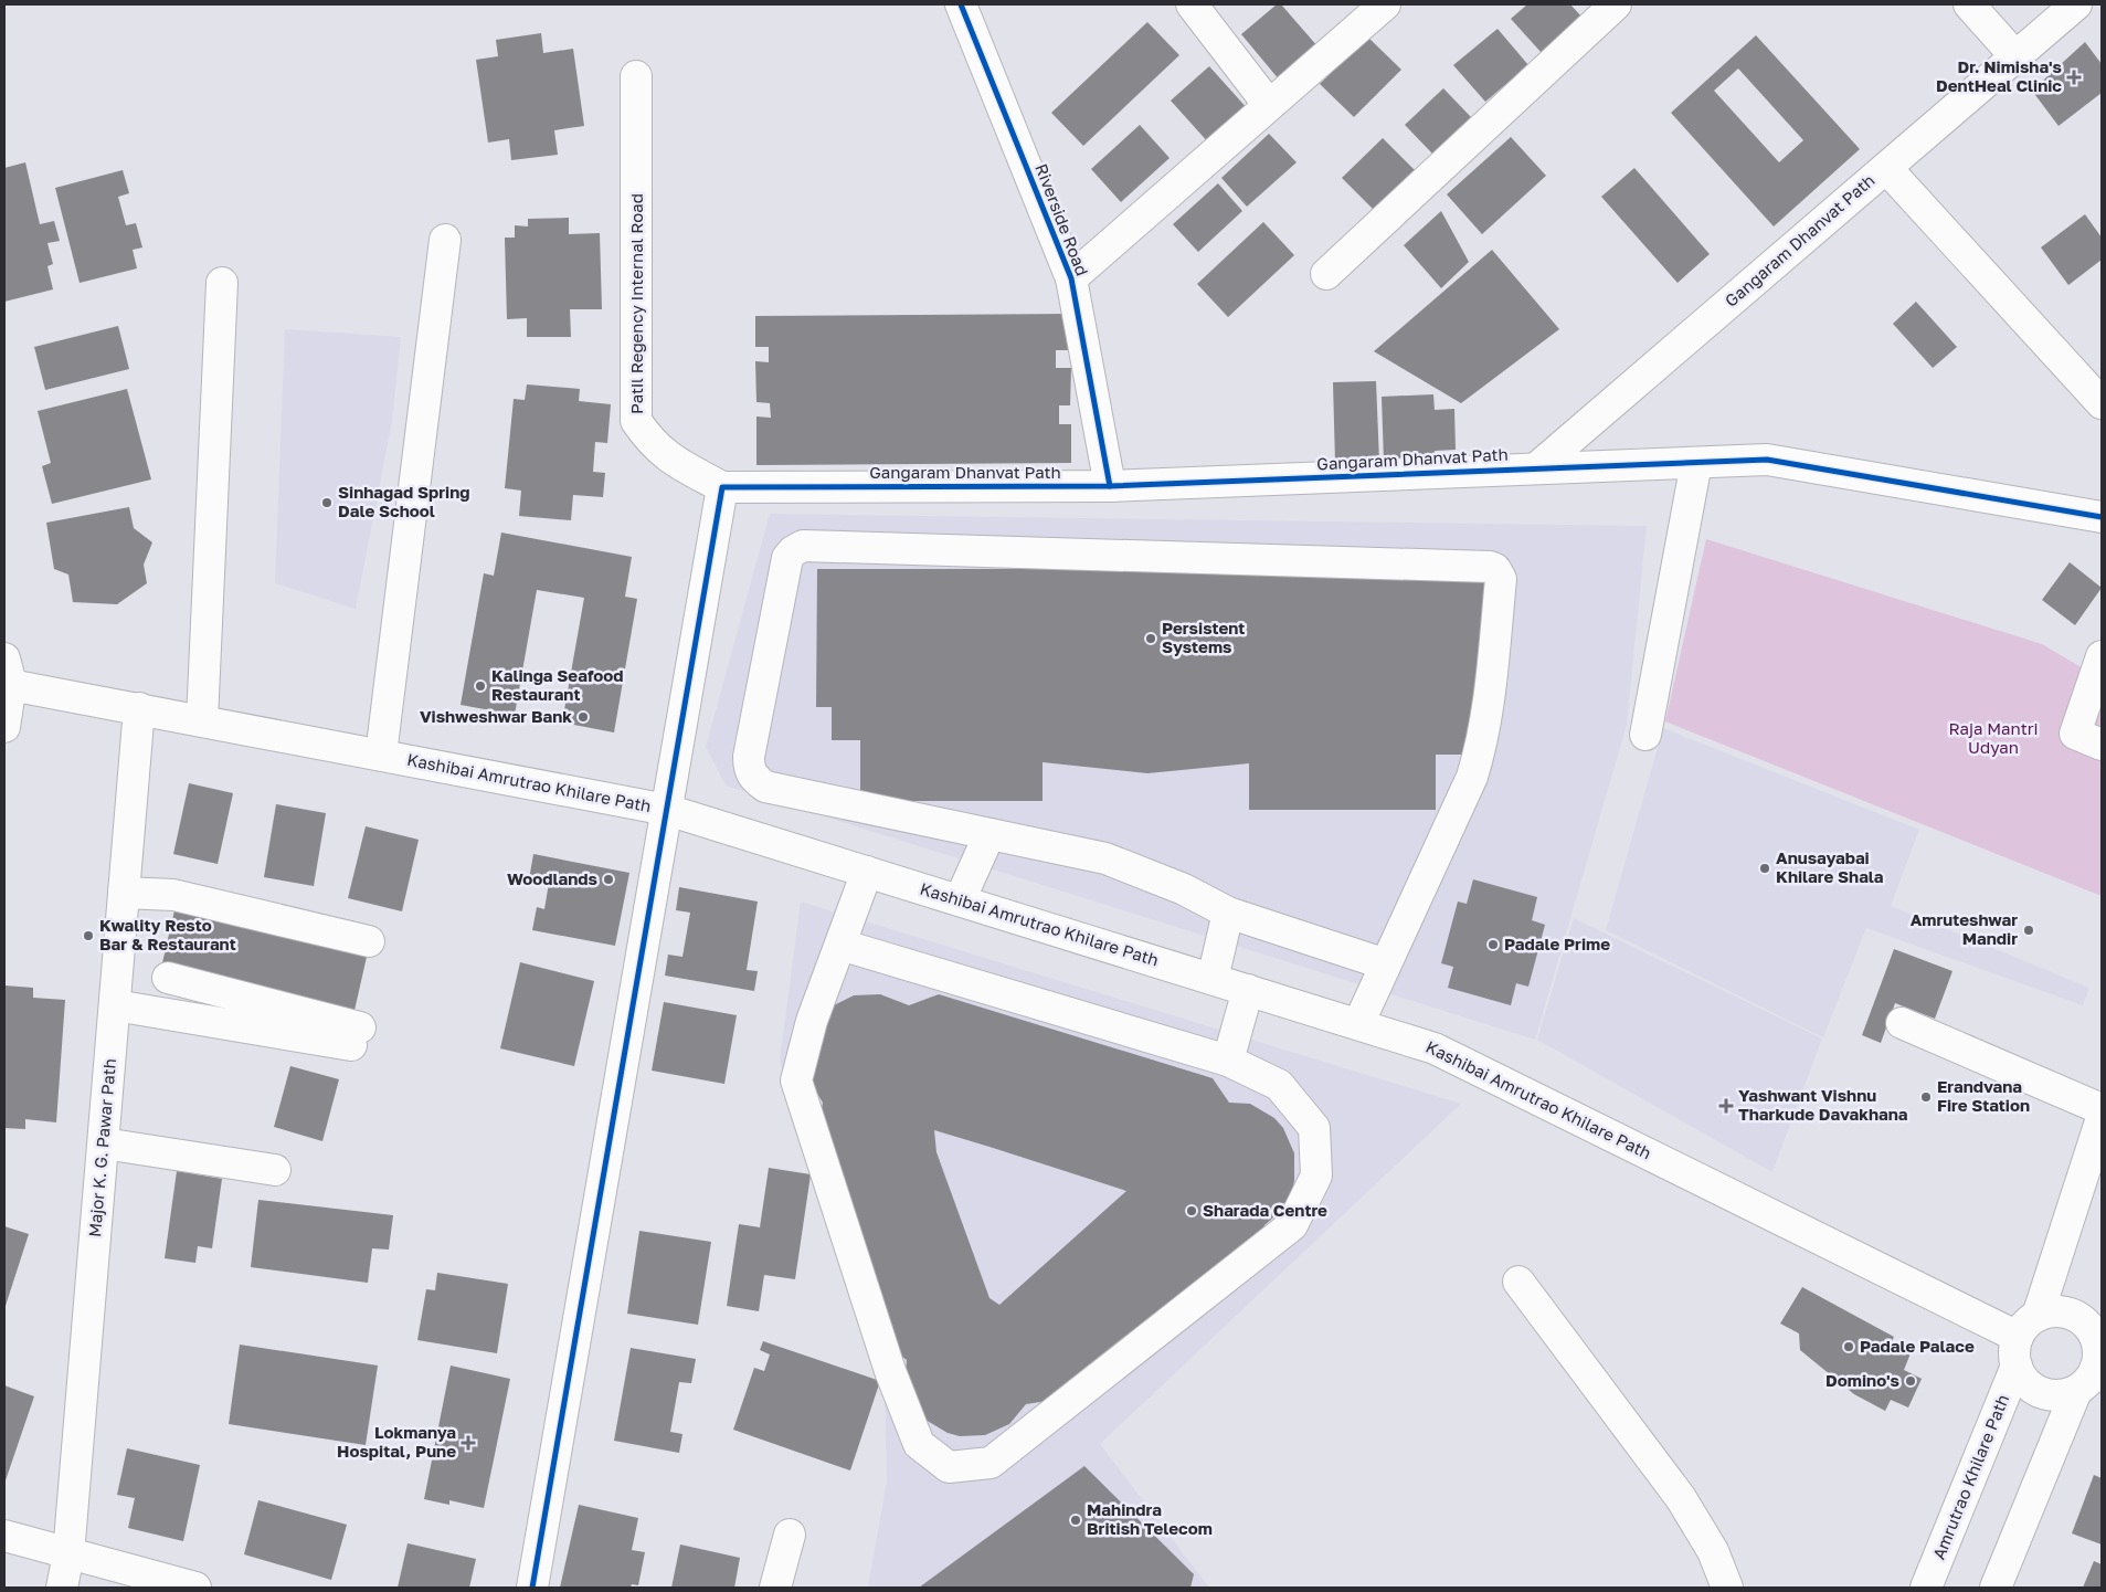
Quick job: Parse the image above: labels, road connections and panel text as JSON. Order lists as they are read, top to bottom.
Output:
{
  "streets": {
    "street": [
      "Riverside Road",
      "Gangaram Dhanvat Path",
      "Patil Regency Internal Road",
      "Kashibai Amrutrao Khilare Path",
      "Major K. G. Pawar Path",
      "Amrutrao Khilare Path"
    ]
  },
  "crossings": [
    ["Riverside Road", "Gangaram Dhanvat Path"],
    ["Gangaram Dhanvat Path", "Patil Regency Internal Road"],
    ["Kashibai Amrutrao Khilare Path", "Major K. G. Pawar Path"],
    ["Kashibai Amrutrao Khilare Path", "Amrutrao Khilare Path"]
  ],
  "parks": ["Raja Mantri Udyan"],
  "places": {
    "health": ["Dr. Nimisha's DentHeal Clinic", "Yashwant Vishnu Tharkude Davakhana", "Lokmanya Hospital, Pune"],
    "other": [
      "Sinhagad Spring Dale School",
      "Persistent Systems",
      "Kalinga Seafood Restaurant",
      "Vishweshwar Bank",
      "Anusayabai Khilare Shala",
      "Woodlands",
      "Amruteshwar Mandir",
      "Kwality Resto Bar & Restaurant",
      "Padale Prime",
      "Erandvana Fire Station",
      "Sharada Centre",
      "Padale Palace",
      "Domino's",
      "Mahindra British Telecom"
    ]
  }
}
